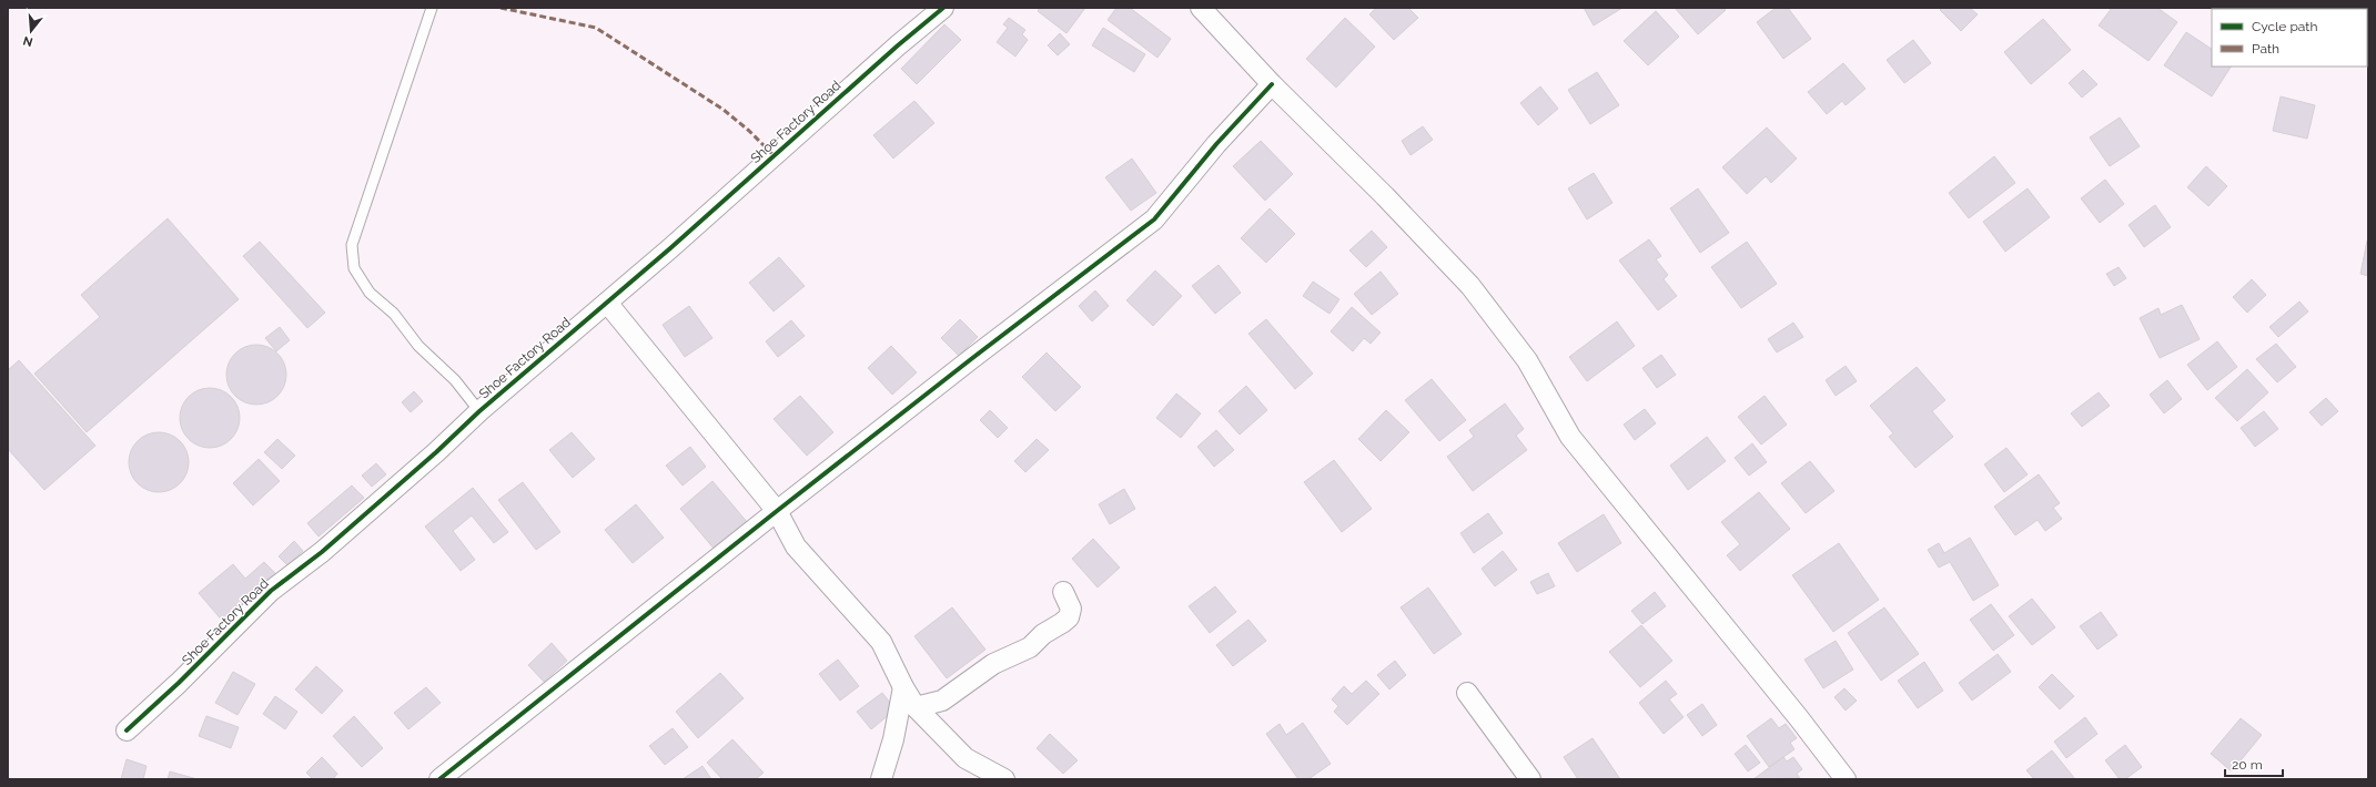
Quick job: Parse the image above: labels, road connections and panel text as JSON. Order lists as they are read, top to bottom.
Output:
{
  "streets": {
    "street": ["Shoe Factory Road"]
  },
  "legend": ["Cycle path", "Path"],
  "scale_bar": "20 m",
  "north": "bottom"
}
